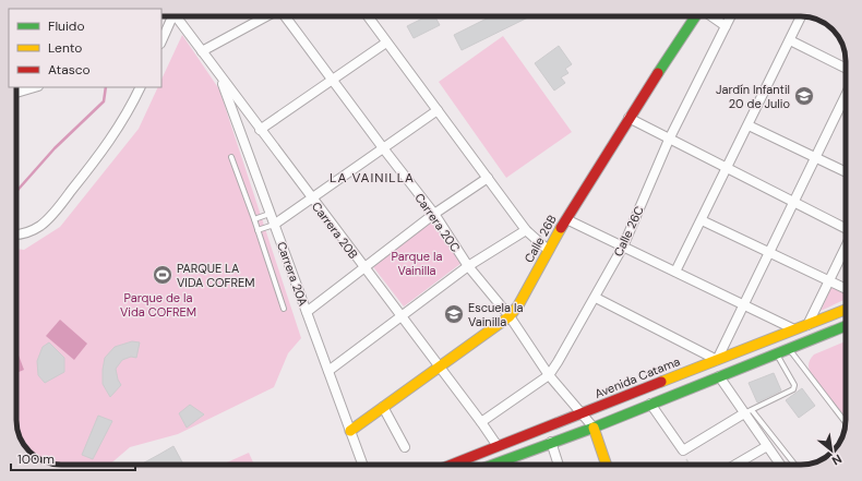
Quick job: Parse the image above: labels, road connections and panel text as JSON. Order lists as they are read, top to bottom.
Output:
{
  "streets": {
    "main road": ["Calle 26B", "Avenida Catama"],
    "street": [
      "Carrera 20C",
      "Carrera 20B",
      "Calle 26C",
      "Carrera 20A"
    ]
  },
  "crossings": [
    ["Carrera 20C", "Calle 26C"],
    ["Carrera 20C", "Calle 26B"],
    ["Carrera 20C", "Avenida Catama"],
    ["Carrera 20B", "Calle 26C"],
    ["Carrera 20B", "Calle 26B"],
    ["Carrera 20B", "Carrera 20A"],
    ["Carrera 20B", "Avenida Catama"],
    ["Calle 26B", "Carrera 20A"]
  ],
  "districts": ["LA VAINILLA"],
  "parks": ["Parque la Vainilla", "Parque de la Vida COFREM"],
  "places": {
    "school or university": ["Jardín Infantil 20 de Julio", "Escuela la Vainilla"],
    "sports": ["PARQUE LA VIDA COFREM"]
  },
  "legend": ["Fluido", "Lento", "Atasco"],
  "scale_bar": "100 m",
  "north": "bottom right"
}
